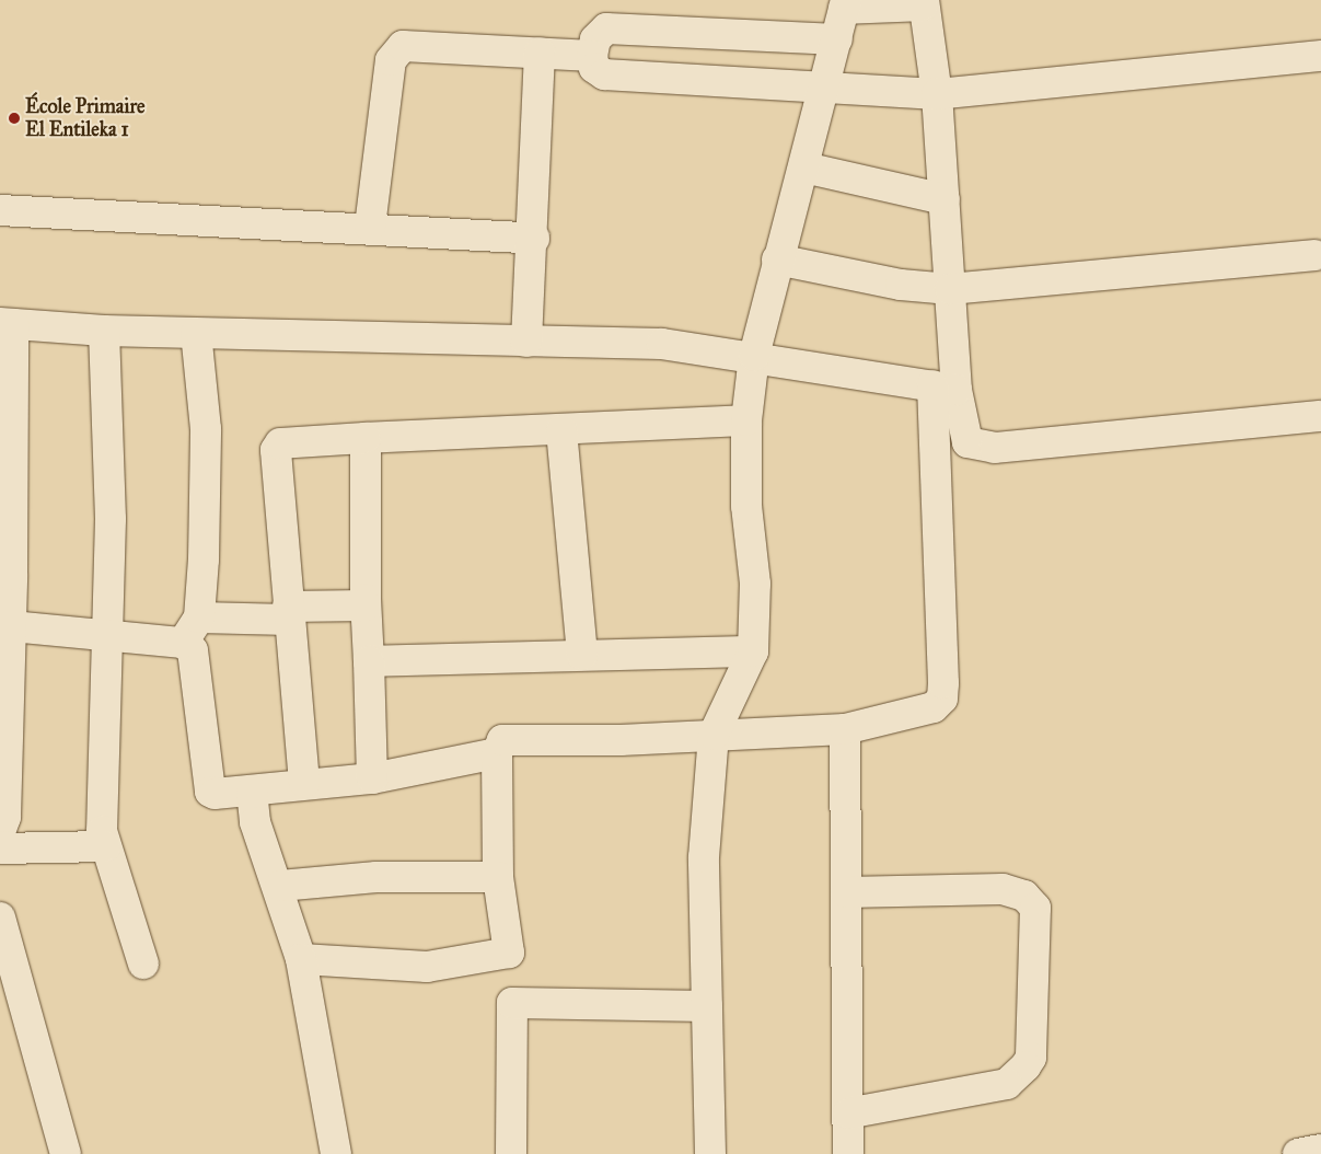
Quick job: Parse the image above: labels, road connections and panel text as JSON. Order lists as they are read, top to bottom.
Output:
{
  "places": ["École Primaire El Entileka 1"]
}
